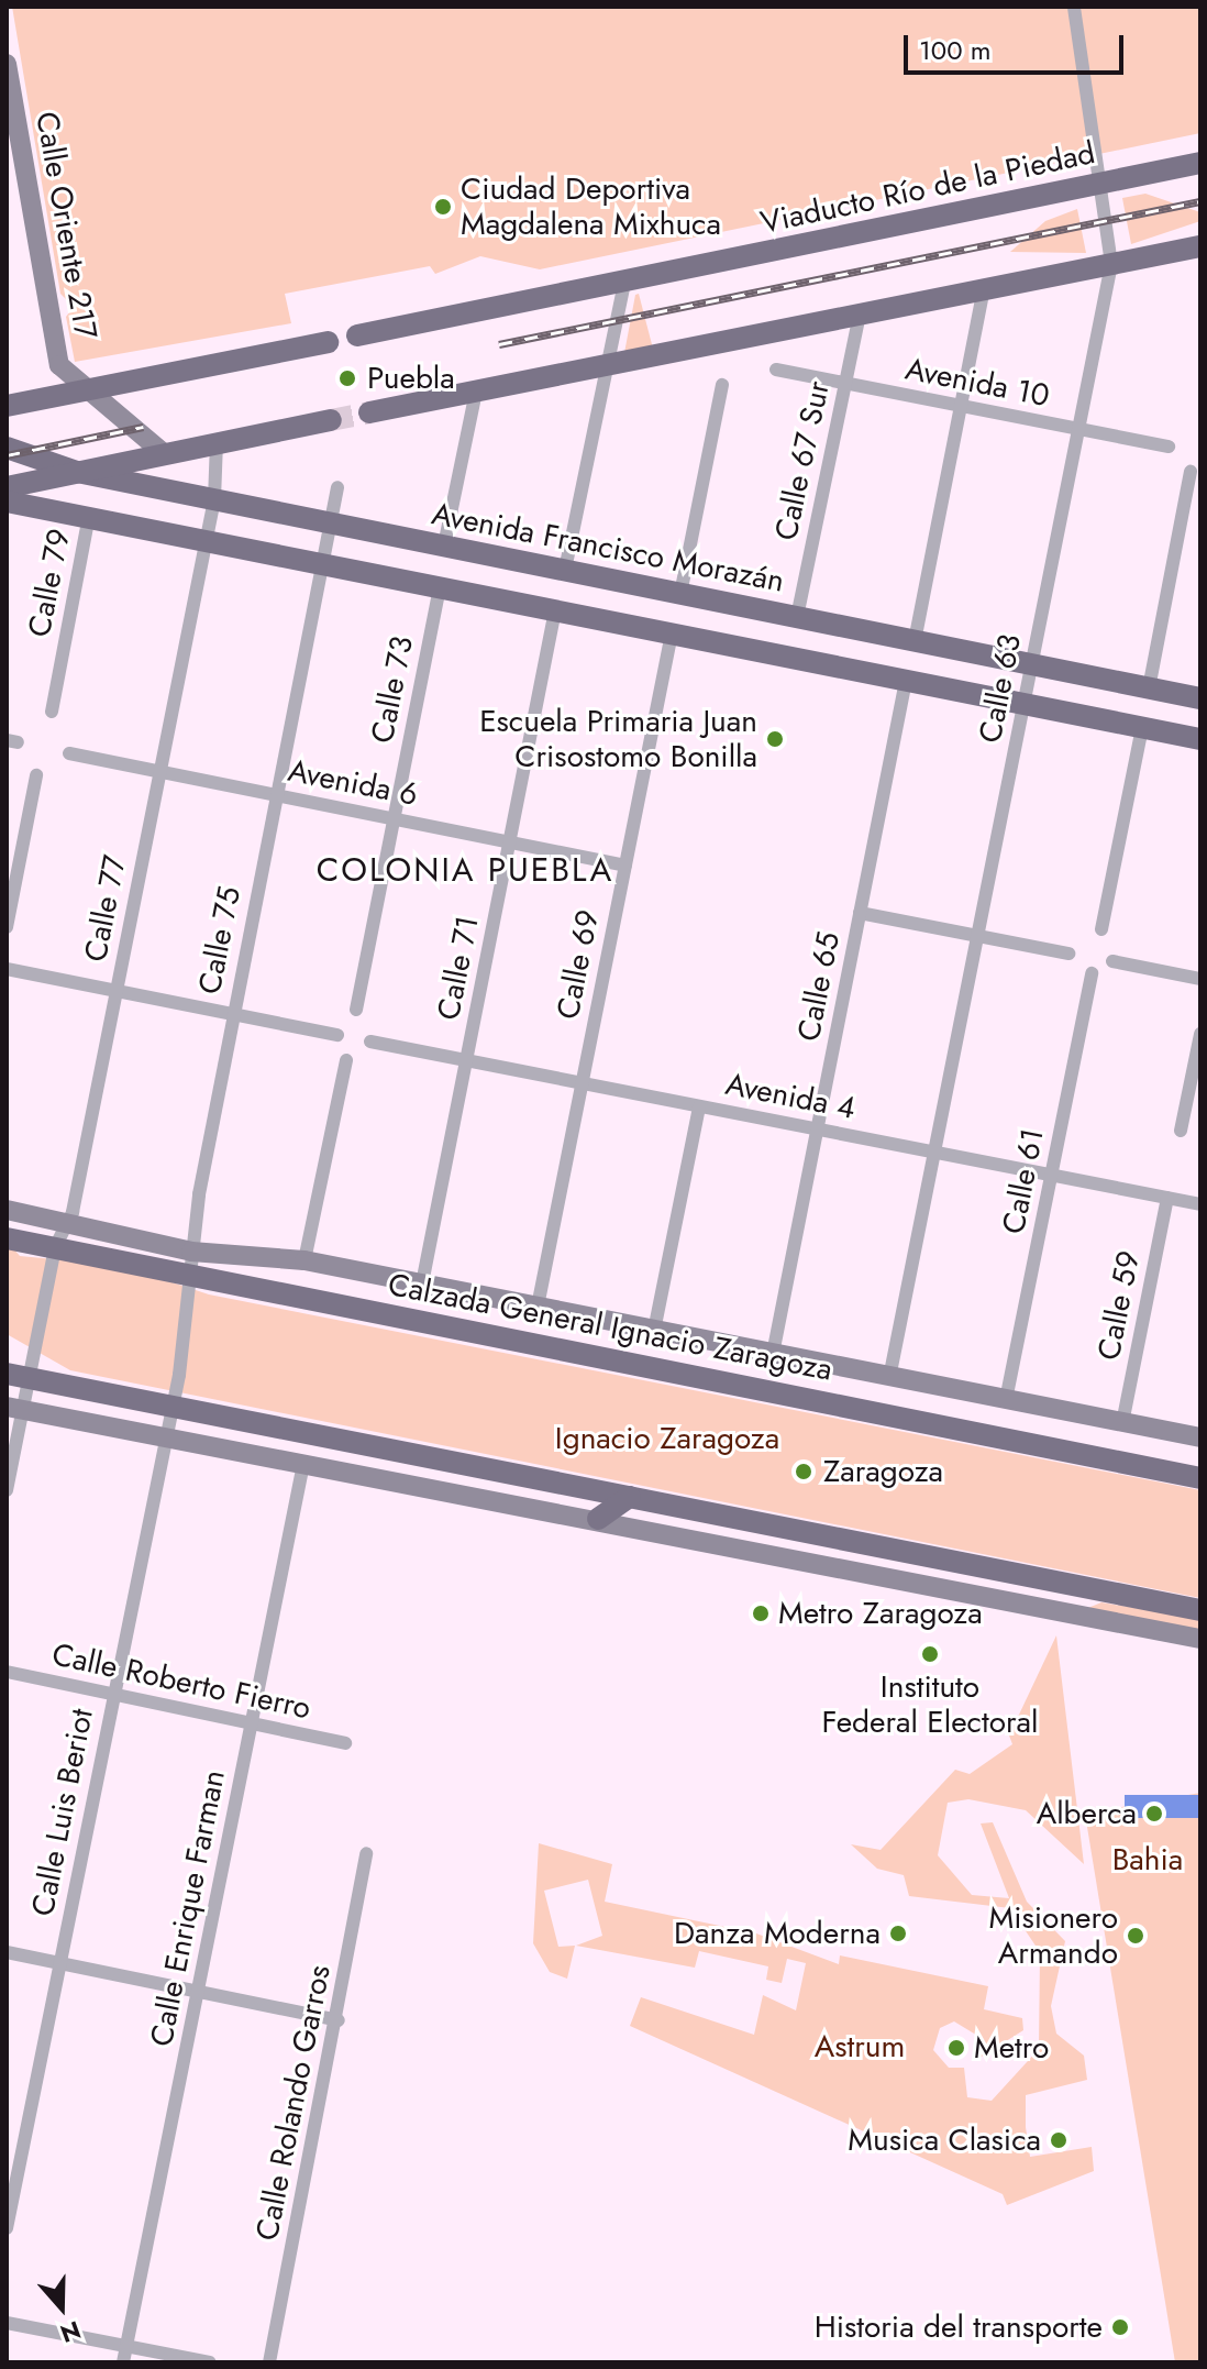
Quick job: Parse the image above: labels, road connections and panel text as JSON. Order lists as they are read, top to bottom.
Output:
{
  "streets": {
    "main road": [
      "Viaducto Río de la Piedad",
      "Calle Oriente 217",
      "Avenida Francisco Morazán",
      "Calzada General Ignacio Zaragoza"
    ],
    "street": [
      "Avenida 10",
      "Calle 67 Sur",
      "Calle 79",
      "Calle 63",
      "Calle 73",
      "Avenida 6",
      "Calle 77",
      "Calle 75",
      "Calle 69",
      "Calle 71",
      "Calle 65",
      "Avenida 4",
      "Calle 61",
      "Calle 59",
      "Calle Roberto Fierro",
      "Calle Luis Beriot",
      "Calle Enrique Farman",
      "Calle Rolando Garros"
    ]
  },
  "crossings": [
    ["Viaducto Río de la Piedad", "Calle 63"],
    ["Avenida 10", "Calle 67 Sur"],
    ["Avenida 10", "Calle 63"],
    ["Calle 67 Sur", "Avenida Francisco Morazán"],
    ["Avenida Francisco Morazán", "Calle 63"],
    ["Avenida Francisco Morazán", "Calle 77"],
    ["Avenida Francisco Morazán", "Calle 75"],
    ["Calle 63", "Avenida 4"],
    ["Calle 63", "Calzada General Ignacio Zaragoza"],
    ["Calle 73", "Avenida 6"],
    ["Avenida 6", "Calle 77"],
    ["Avenida 6", "Calle 75"],
    ["Avenida 6", "Calle 69"],
    ["Avenida 6", "Calle 71"],
    ["Calle 77", "Calzada General Ignacio Zaragoza"],
    ["Calle 75", "Calzada General Ignacio Zaragoza"],
    ["Calle 75", "Calle Luis Beriot"],
    ["Calle 69", "Avenida 4"],
    ["Calle 69", "Calzada General Ignacio Zaragoza"],
    ["Calle 71", "Avenida 4"],
    ["Calle 71", "Calzada General Ignacio Zaragoza"],
    ["Calle 65", "Avenida 4"],
    ["Calle 65", "Calzada General Ignacio Zaragoza"],
    ["Avenida 4", "Calle 61"],
    ["Avenida 4", "Calle 59"],
    ["Calle 61", "Calzada General Ignacio Zaragoza"],
    ["Calle 59", "Calzada General Ignacio Zaragoza"],
    ["Calle Roberto Fierro", "Calle Luis Beriot"],
    ["Calle Roberto Fierro", "Calle Enrique Farman"]
  ],
  "districts": ["COLONIA PUEBLA"],
  "parks": ["Ignacio Zaragoza", "Bahia", "Astrum"],
  "places": [
    "Ciudad Deportiva Magdalena Mixhuca",
    "Puebla",
    "Escuela Primaria Juan Crisostomo Bonilla",
    "Zaragoza",
    "Metro Zaragoza",
    "Instituto Federal Electoral",
    "Alberca",
    "Danza Moderna",
    "Misionero Armando",
    "Metro",
    "Musica Clasica",
    "Historia del transporte"
  ],
  "scale_bar": "100 m",
  "north": "bottom"
}
